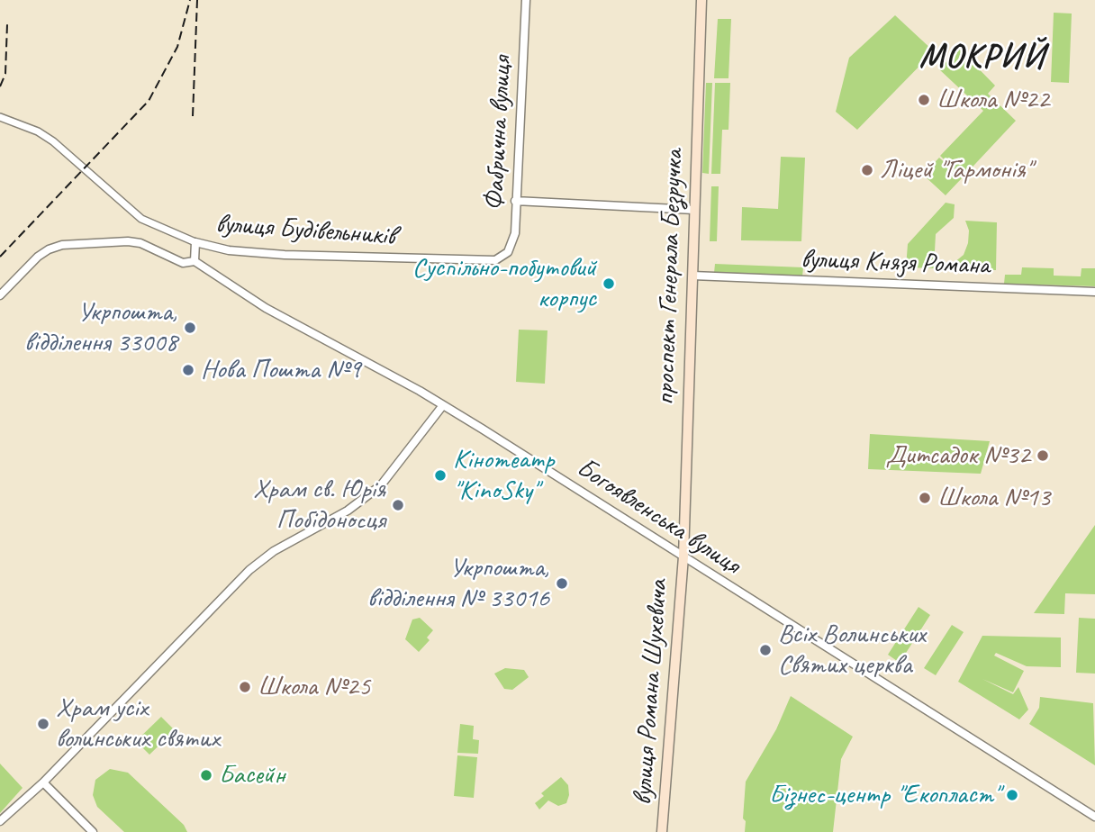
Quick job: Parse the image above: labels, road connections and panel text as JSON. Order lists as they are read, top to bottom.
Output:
{
  "streets": {
    "main road": ["проспект Генерала Безручка", "вулиця Романа Шухевича"],
    "street": [
      "Фабрична вулиця",
      "вулиця Будівельників",
      "вулиця Князя Романа",
      "Богоявленська вулиця"
    ]
  },
  "crossings": [
    ["Фабрична вулиця", "вулиця Будівельників"],
    ["вулиця Князя Романа", "проспект Генерала Безручка"],
    ["проспект Генерала Безручка", "Богоявленська вулиця"],
    ["проспект Генерала Безручка", "вулиця Романа Шухевича"],
    ["Богоявленська вулиця", "вулиця Романа Шухевича"]
  ],
  "districts": ["МОКРИЙ"],
  "places": [
    "Школа №22",
    "Ліцей \"Гармонія\"",
    "Суспільно-побутовий корпус",
    "Укрпошта, відділення 33008",
    "Нова Пошта №9",
    "Дитсадок №32",
    "Кінотеатр \"KinoSky\"",
    "Школа №13",
    "Храм св. Юрія Побідоносця",
    "Укрпошта, відділення № 33016",
    "Всіх Волинських Святих церква",
    "Школа №25",
    "Храм усіх волинських святих",
    "Басейн",
    "Бізнес-центр \"Екопласт\""
  ]
}
